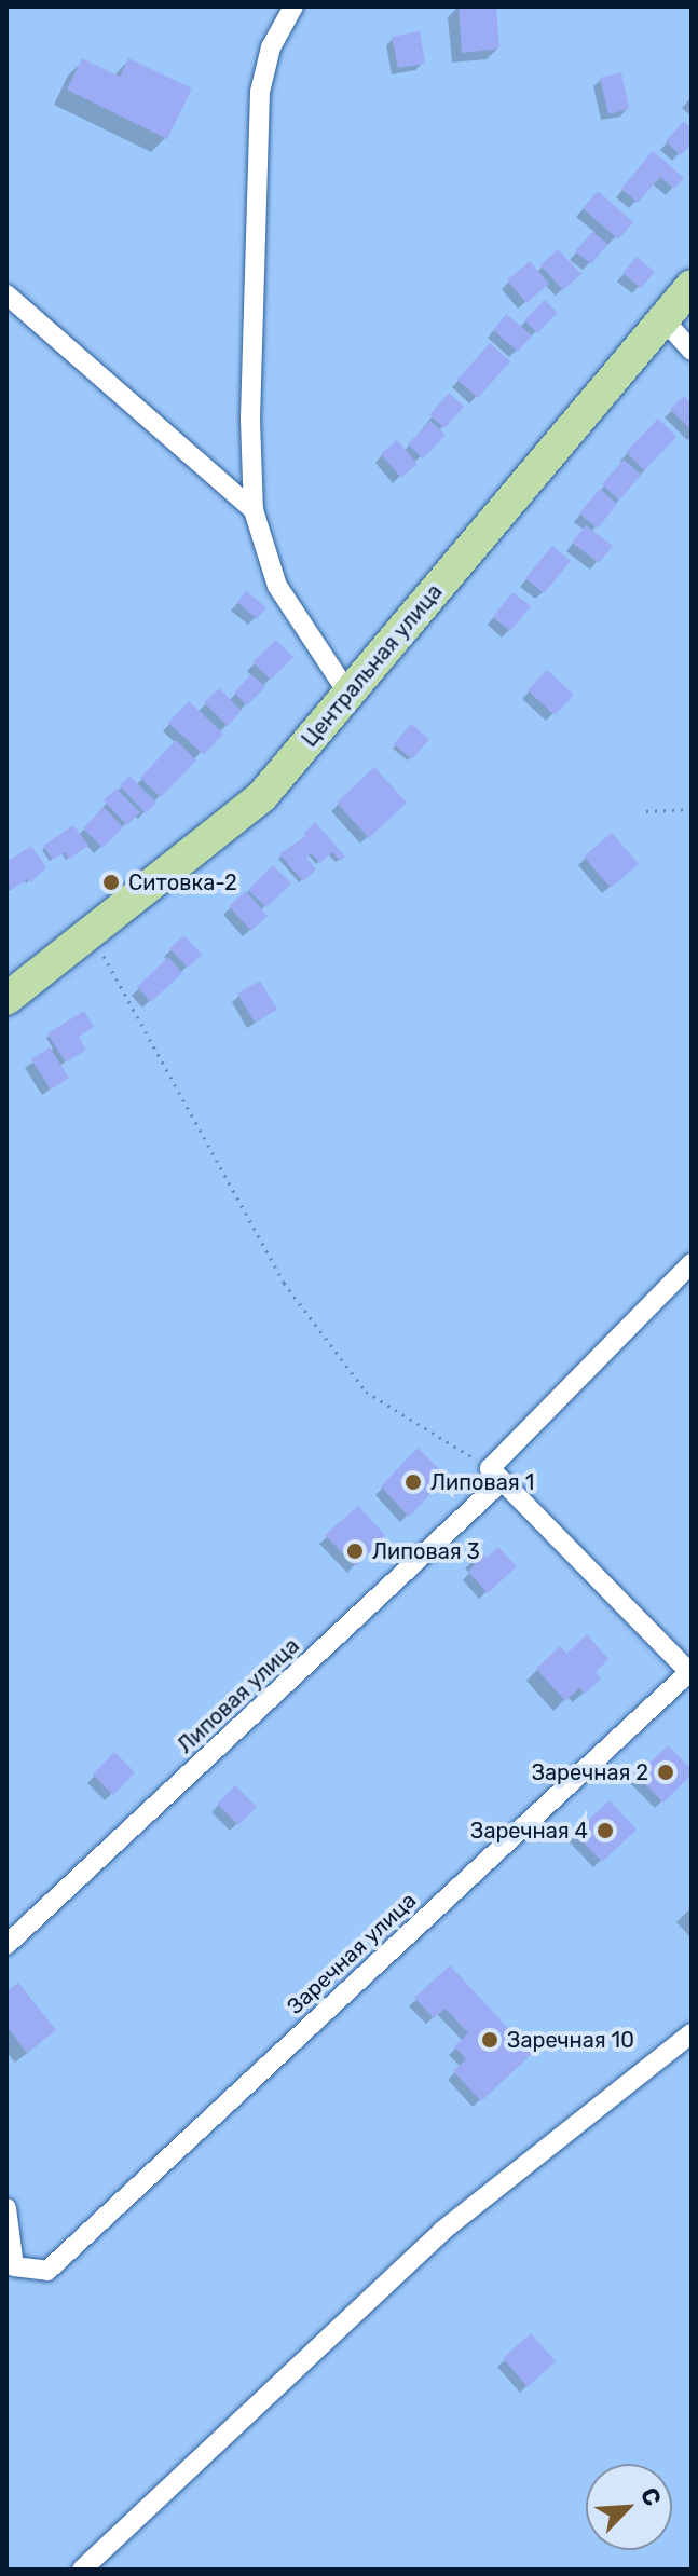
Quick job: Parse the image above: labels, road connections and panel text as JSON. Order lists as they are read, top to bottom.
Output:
{
  "streets": {
    "main road": ["Центральная улица"],
    "street": ["Липовая улица", "Заречная улица"]
  },
  "places": [
    "Ситовка-2",
    "Липовая 1",
    "Липовая 3",
    "Заречная 2",
    "Заречная 4",
    "Заречная 10"
  ],
  "north": "top right"
}
